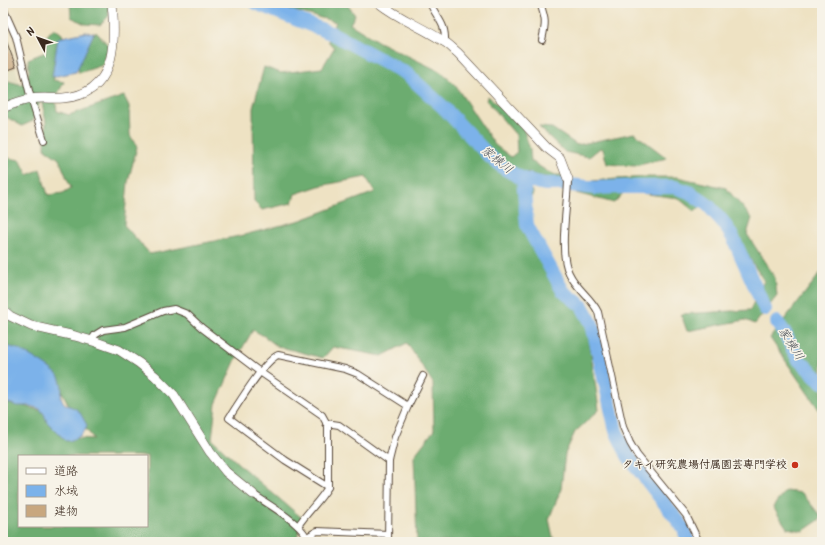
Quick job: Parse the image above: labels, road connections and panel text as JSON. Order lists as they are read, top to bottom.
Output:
{
  "water": ["家棟川"],
  "places": ["タキイ研究農場付属園芸専門学校"],
  "legend": ["道路", "水域", "建物"],
  "north": "top left"
}
